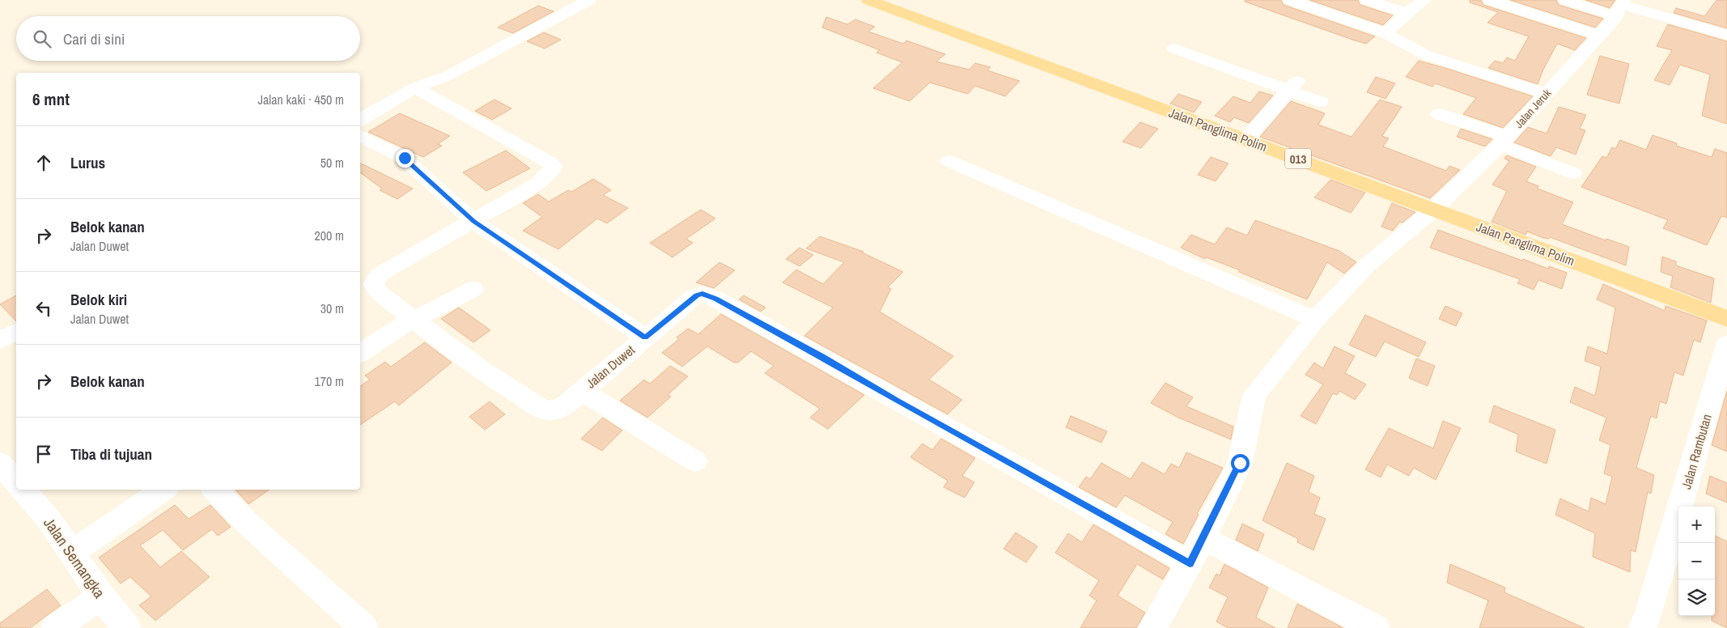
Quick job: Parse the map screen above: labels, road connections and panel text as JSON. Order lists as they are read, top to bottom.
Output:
{
  "streets": {
    "main road": ["Jalan Panglima Polim", "013"],
    "street": [
      "Jalan Jeruk",
      "Jalan Duwet",
      "Jalan Rambutan",
      "Jalan Semangka"
    ]
  },
  "crossings": [
    ["Jalan Jeruk", "Jalan Panglima Polim"]
  ],
  "page": {
    "search": "Cari di sini",
    "heading": ["6 mnt", "Jalan kaki · 450 m"],
    "list": [
      ["Lurus", "50 m"],
      ["Belok kanan", "Jalan Duwet", "200 m"],
      ["Belok kiri", "Jalan Duwet", "30 m"],
      ["Belok kanan", "170 m"],
      "Tiba di tujuan"
    ],
    "map_buttons": ["+", "−"]
  }
}
